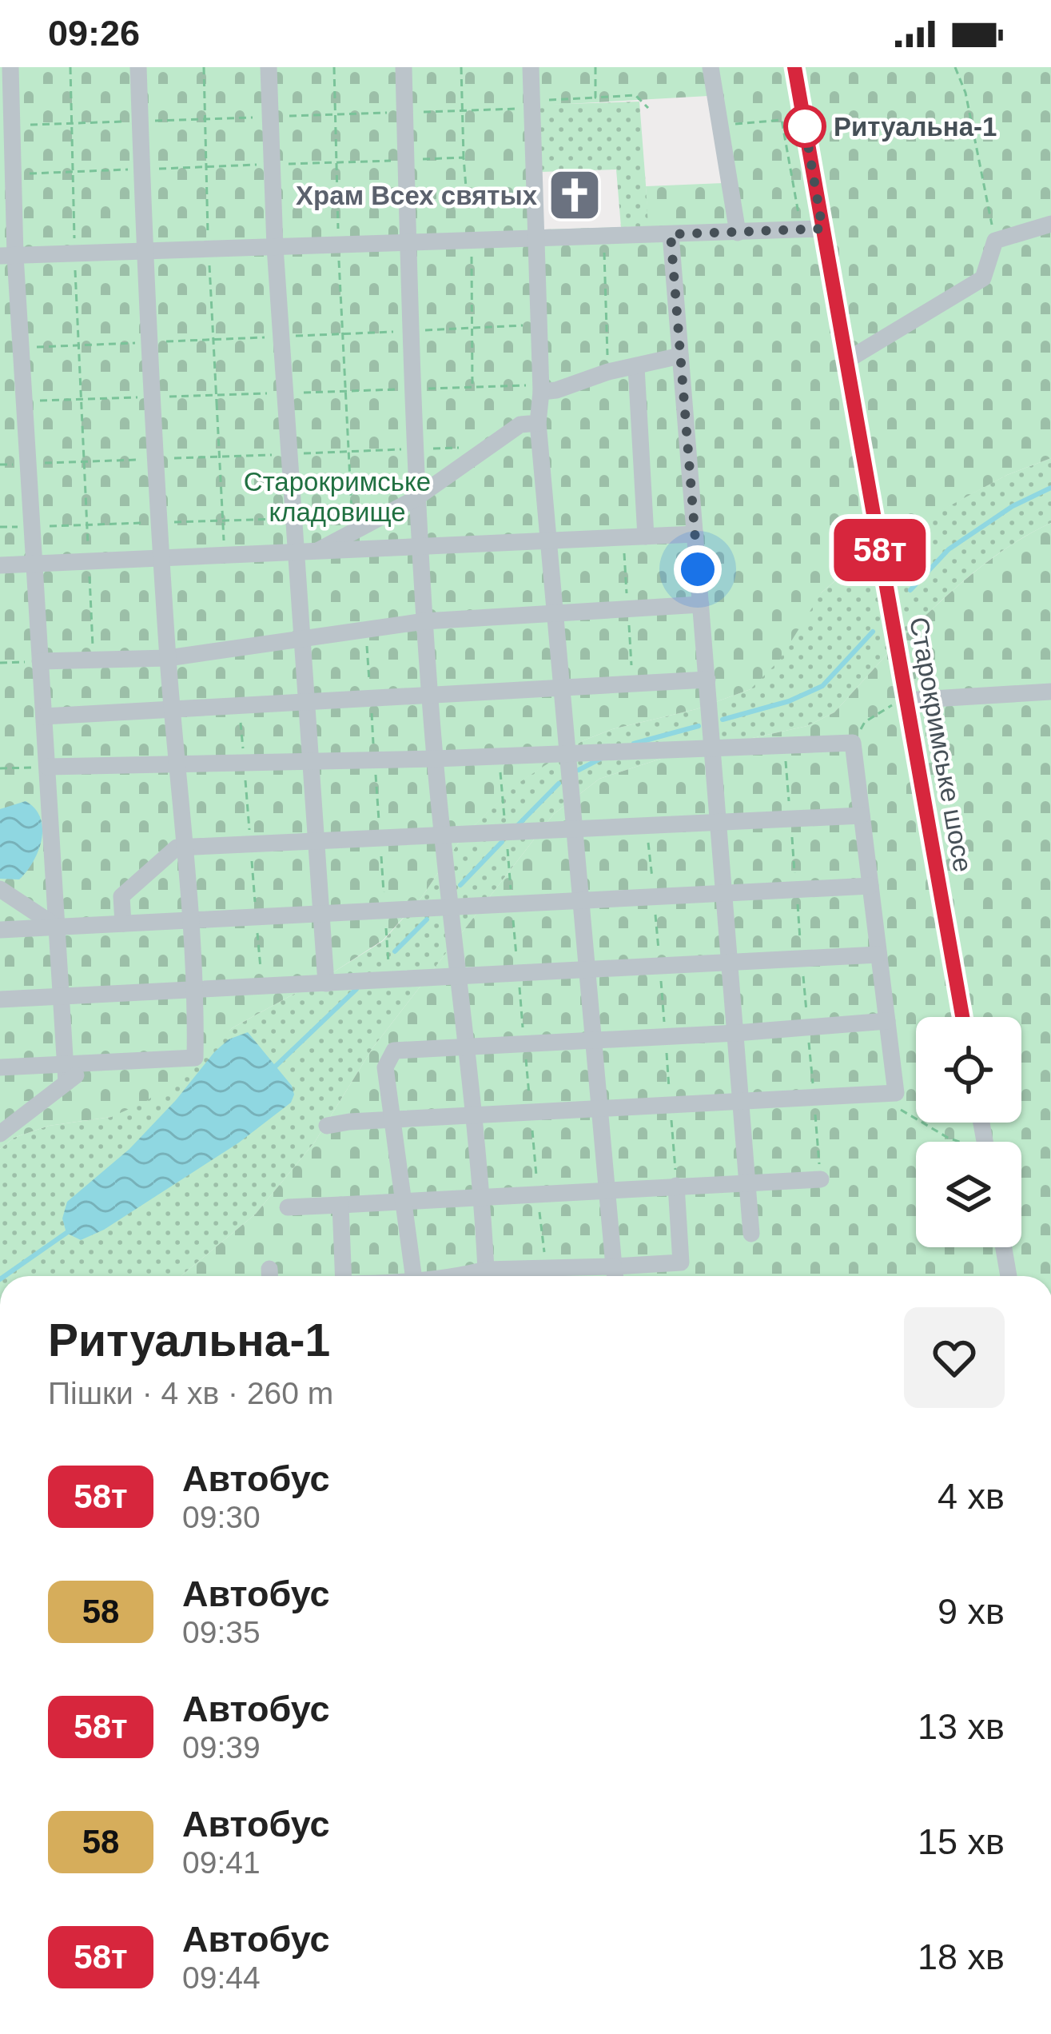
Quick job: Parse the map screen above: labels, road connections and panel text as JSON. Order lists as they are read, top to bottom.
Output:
{
  "streets": {
    "street": ["Старокримське шосе"]
  },
  "parks": ["Старокримське кладовище"],
  "places": {
    "other": ["Ритуальна-1"],
    "church": ["Храм Всех святых"]
  },
  "lines": ["bus line 58т"],
  "page": {
    "status": "09:26",
    "on_map": "58т",
    "heading": ["Ритуальна-1", "Пішки · 4 хв · 260 m"],
    "list": [
      {
        "mark": "58т",
        "name": "Автобус",
        "note": "09:30",
        "value": "4 хв"
      },
      {
        "mark": "58",
        "name": "Автобус",
        "note": "09:35",
        "value": "9 хв"
      },
      {
        "mark": "58т",
        "name": "Автобус",
        "note": "09:39",
        "value": "13 хв"
      },
      {
        "mark": "58",
        "name": "Автобус",
        "note": "09:41",
        "value": "15 хв"
      },
      {
        "mark": "58т",
        "name": "Автобус",
        "note": "09:44",
        "value": "18 хв"
      }
    ]
  }
}
